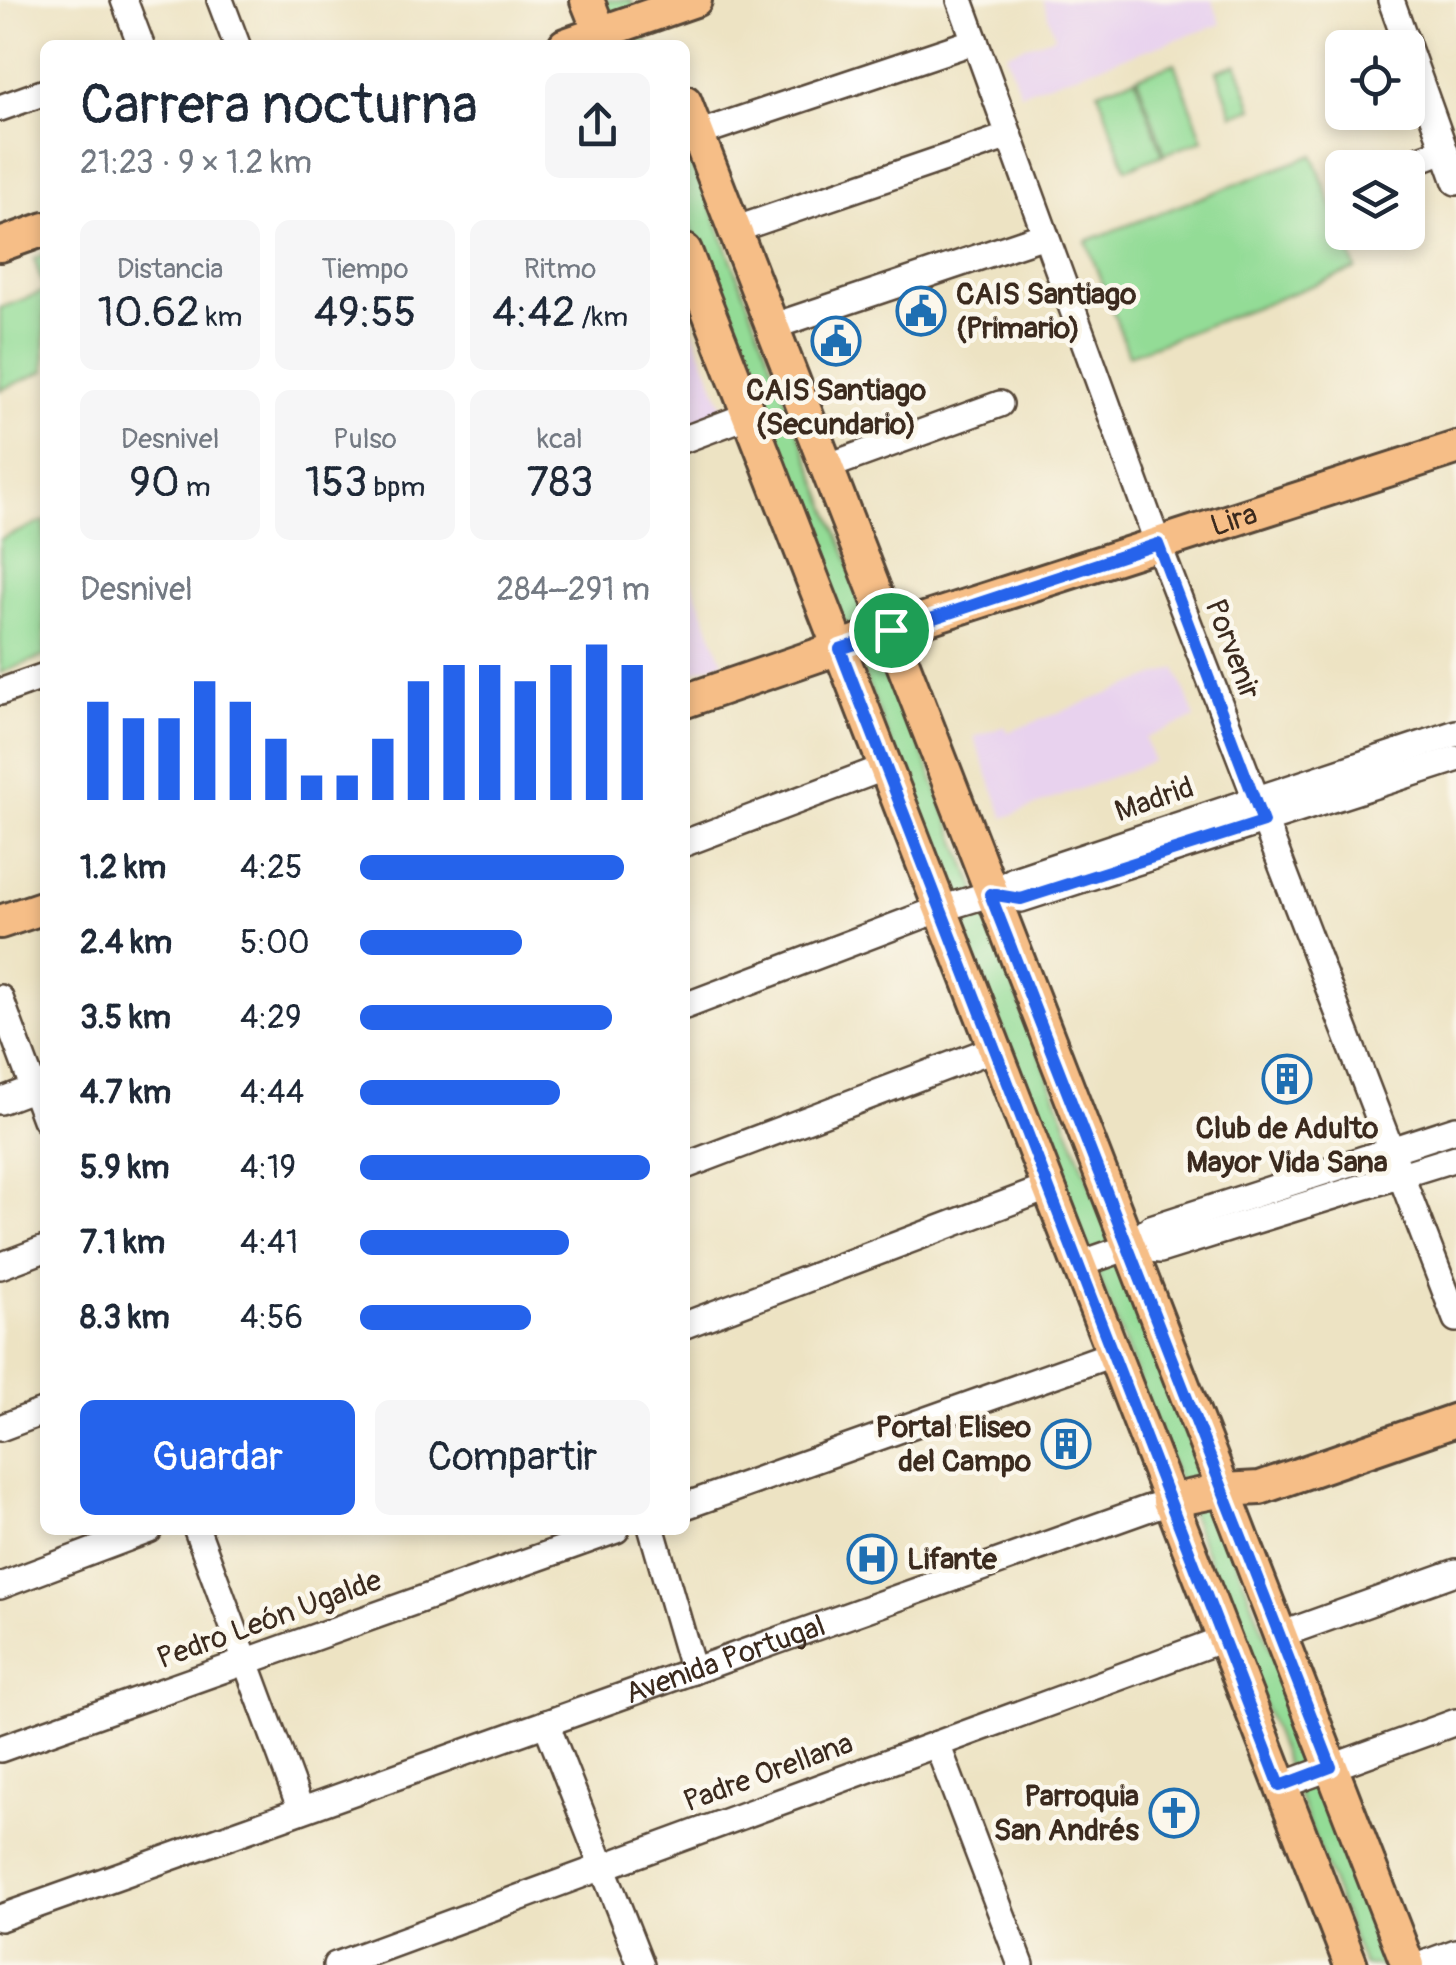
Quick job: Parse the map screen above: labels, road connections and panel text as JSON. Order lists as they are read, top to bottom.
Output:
{
  "streets": {
    "main road": ["Lira", "Avenida Portugal"],
    "street": [
      "Porvenir",
      "Madrid",
      "Pedro León Ugalde",
      "Padre Orellana"
    ]
  },
  "crossings": [
    ["Lira", "Porvenir"],
    ["Porvenir", "Madrid"]
  ],
  "places": {
    "public building": ["CAIS Santiago (Primario)", "CAIS Santiago (Secundario)"],
    "building": ["Club de Adulto Mayor Vida Sana", "Portal Eliseo del Campo"],
    "hospital": ["Lifante"],
    "church": ["Parroquia San Andrés"]
  },
  "page": {
    "heading": ["Carrera nocturna", "21:23 · 9 × 1.2 km"],
    "stats": [
      ["Distancia", "10.62 km"],
      ["Tiempo", "49:55"],
      ["Ritmo", "4:42 /km"],
      ["Desnivel", "90 m"],
      ["Pulso", "153 bpm"],
      ["kcal", "783"]
    ],
    "chart": ["Desnivel", "284–291 m"],
    "list": [
      {
        "name": "1.2 km",
        "note": "4:25"
      },
      {
        "name": "2.4 km",
        "note": "5:00"
      },
      {
        "name": "3.5 km",
        "note": "4:29"
      },
      {
        "name": "4.7 km",
        "note": "4:44"
      },
      {
        "name": "5.9 km",
        "note": "4:19"
      },
      {
        "name": "7.1 km",
        "note": "4:41"
      },
      {
        "name": "8.3 km",
        "note": "4:56"
      }
    ],
    "buttons": ["Guardar", "Compartir"]
  }
}
